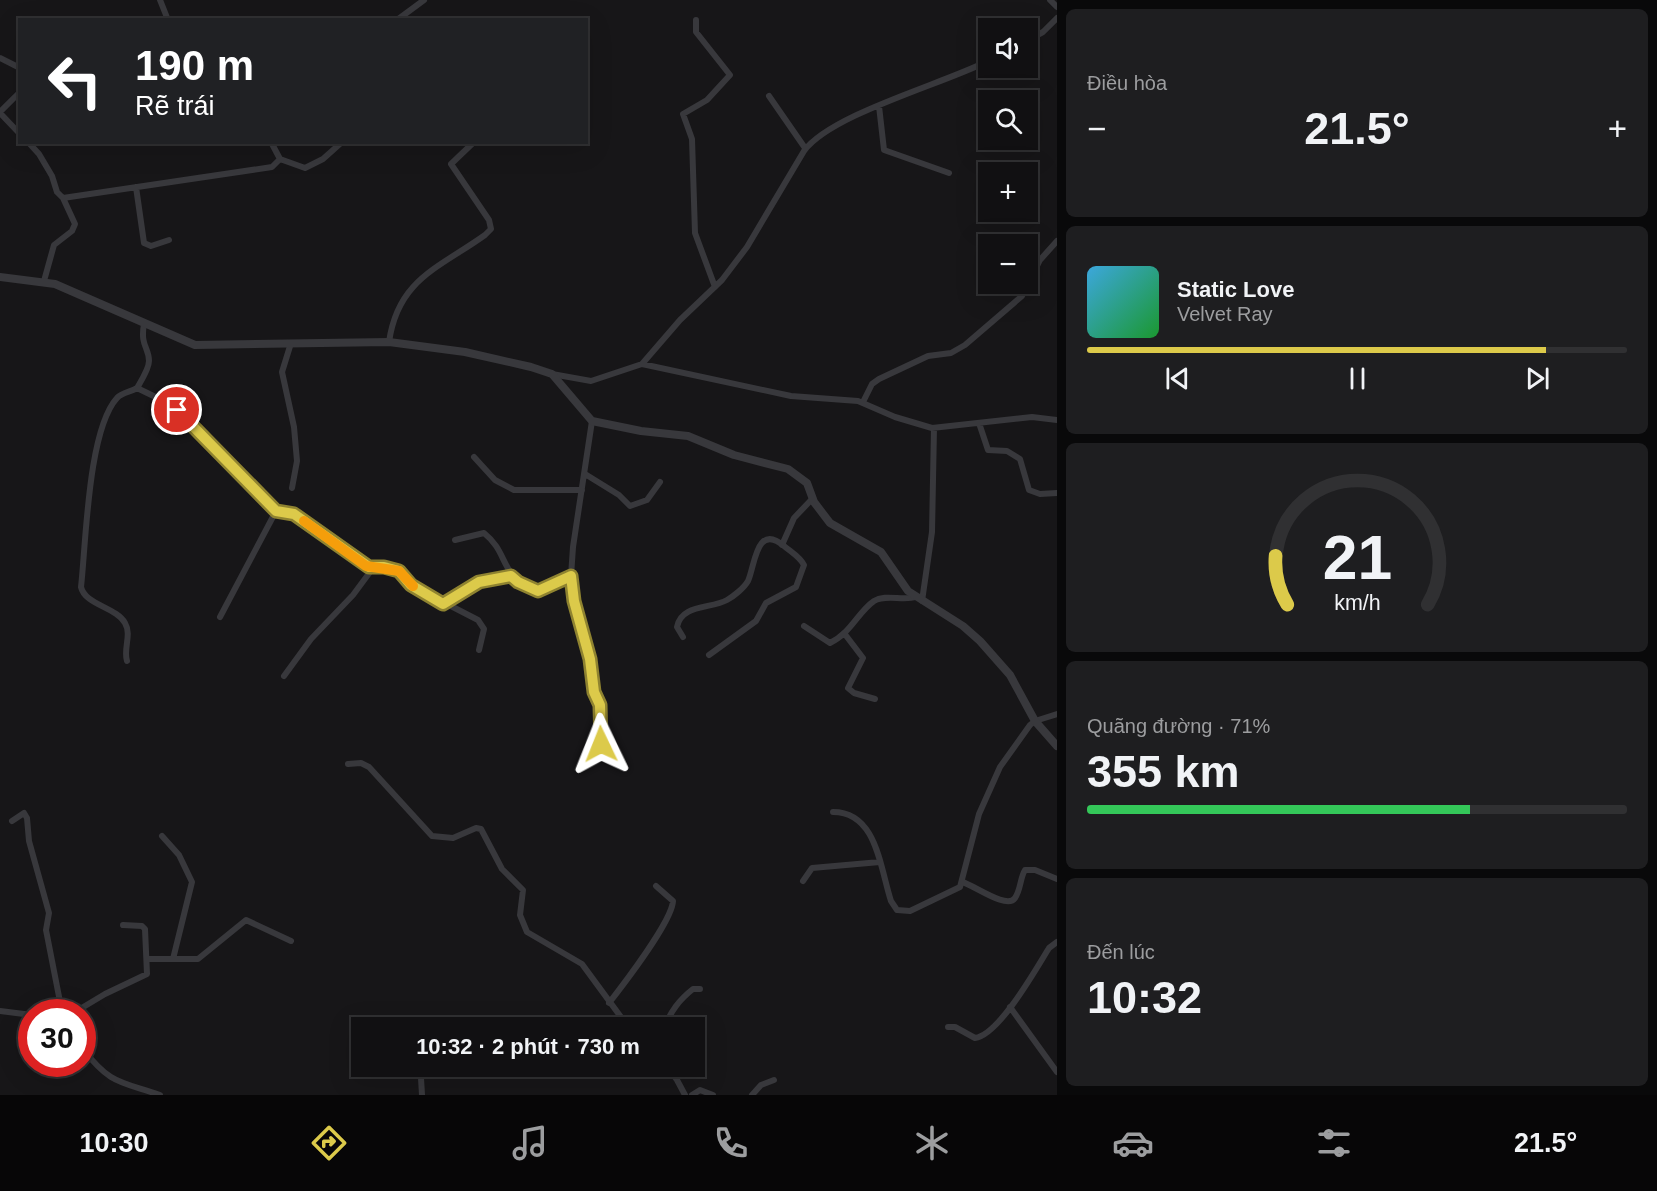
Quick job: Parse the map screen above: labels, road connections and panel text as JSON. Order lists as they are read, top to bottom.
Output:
{
  "page": {
    "tile": [
      "Điều hòa",
      ["Quãng đường · 71%", "355 km"],
      ["Đến lúc", "10:32"]
    ],
    "map_buttons": ["+", "−"],
    "turn": ["190 m", "Rẽ trái"],
    "heat": ["−", "21.5°", "+"],
    "song": ["Static Love", "Velvet Ray"],
    "limit": "30",
    "trip": "10:32 · 2 phút · 730 m",
    "tabs": ["10:30", "21.5°"],
    "gauge": ["21", "km/h"]
  }
}
